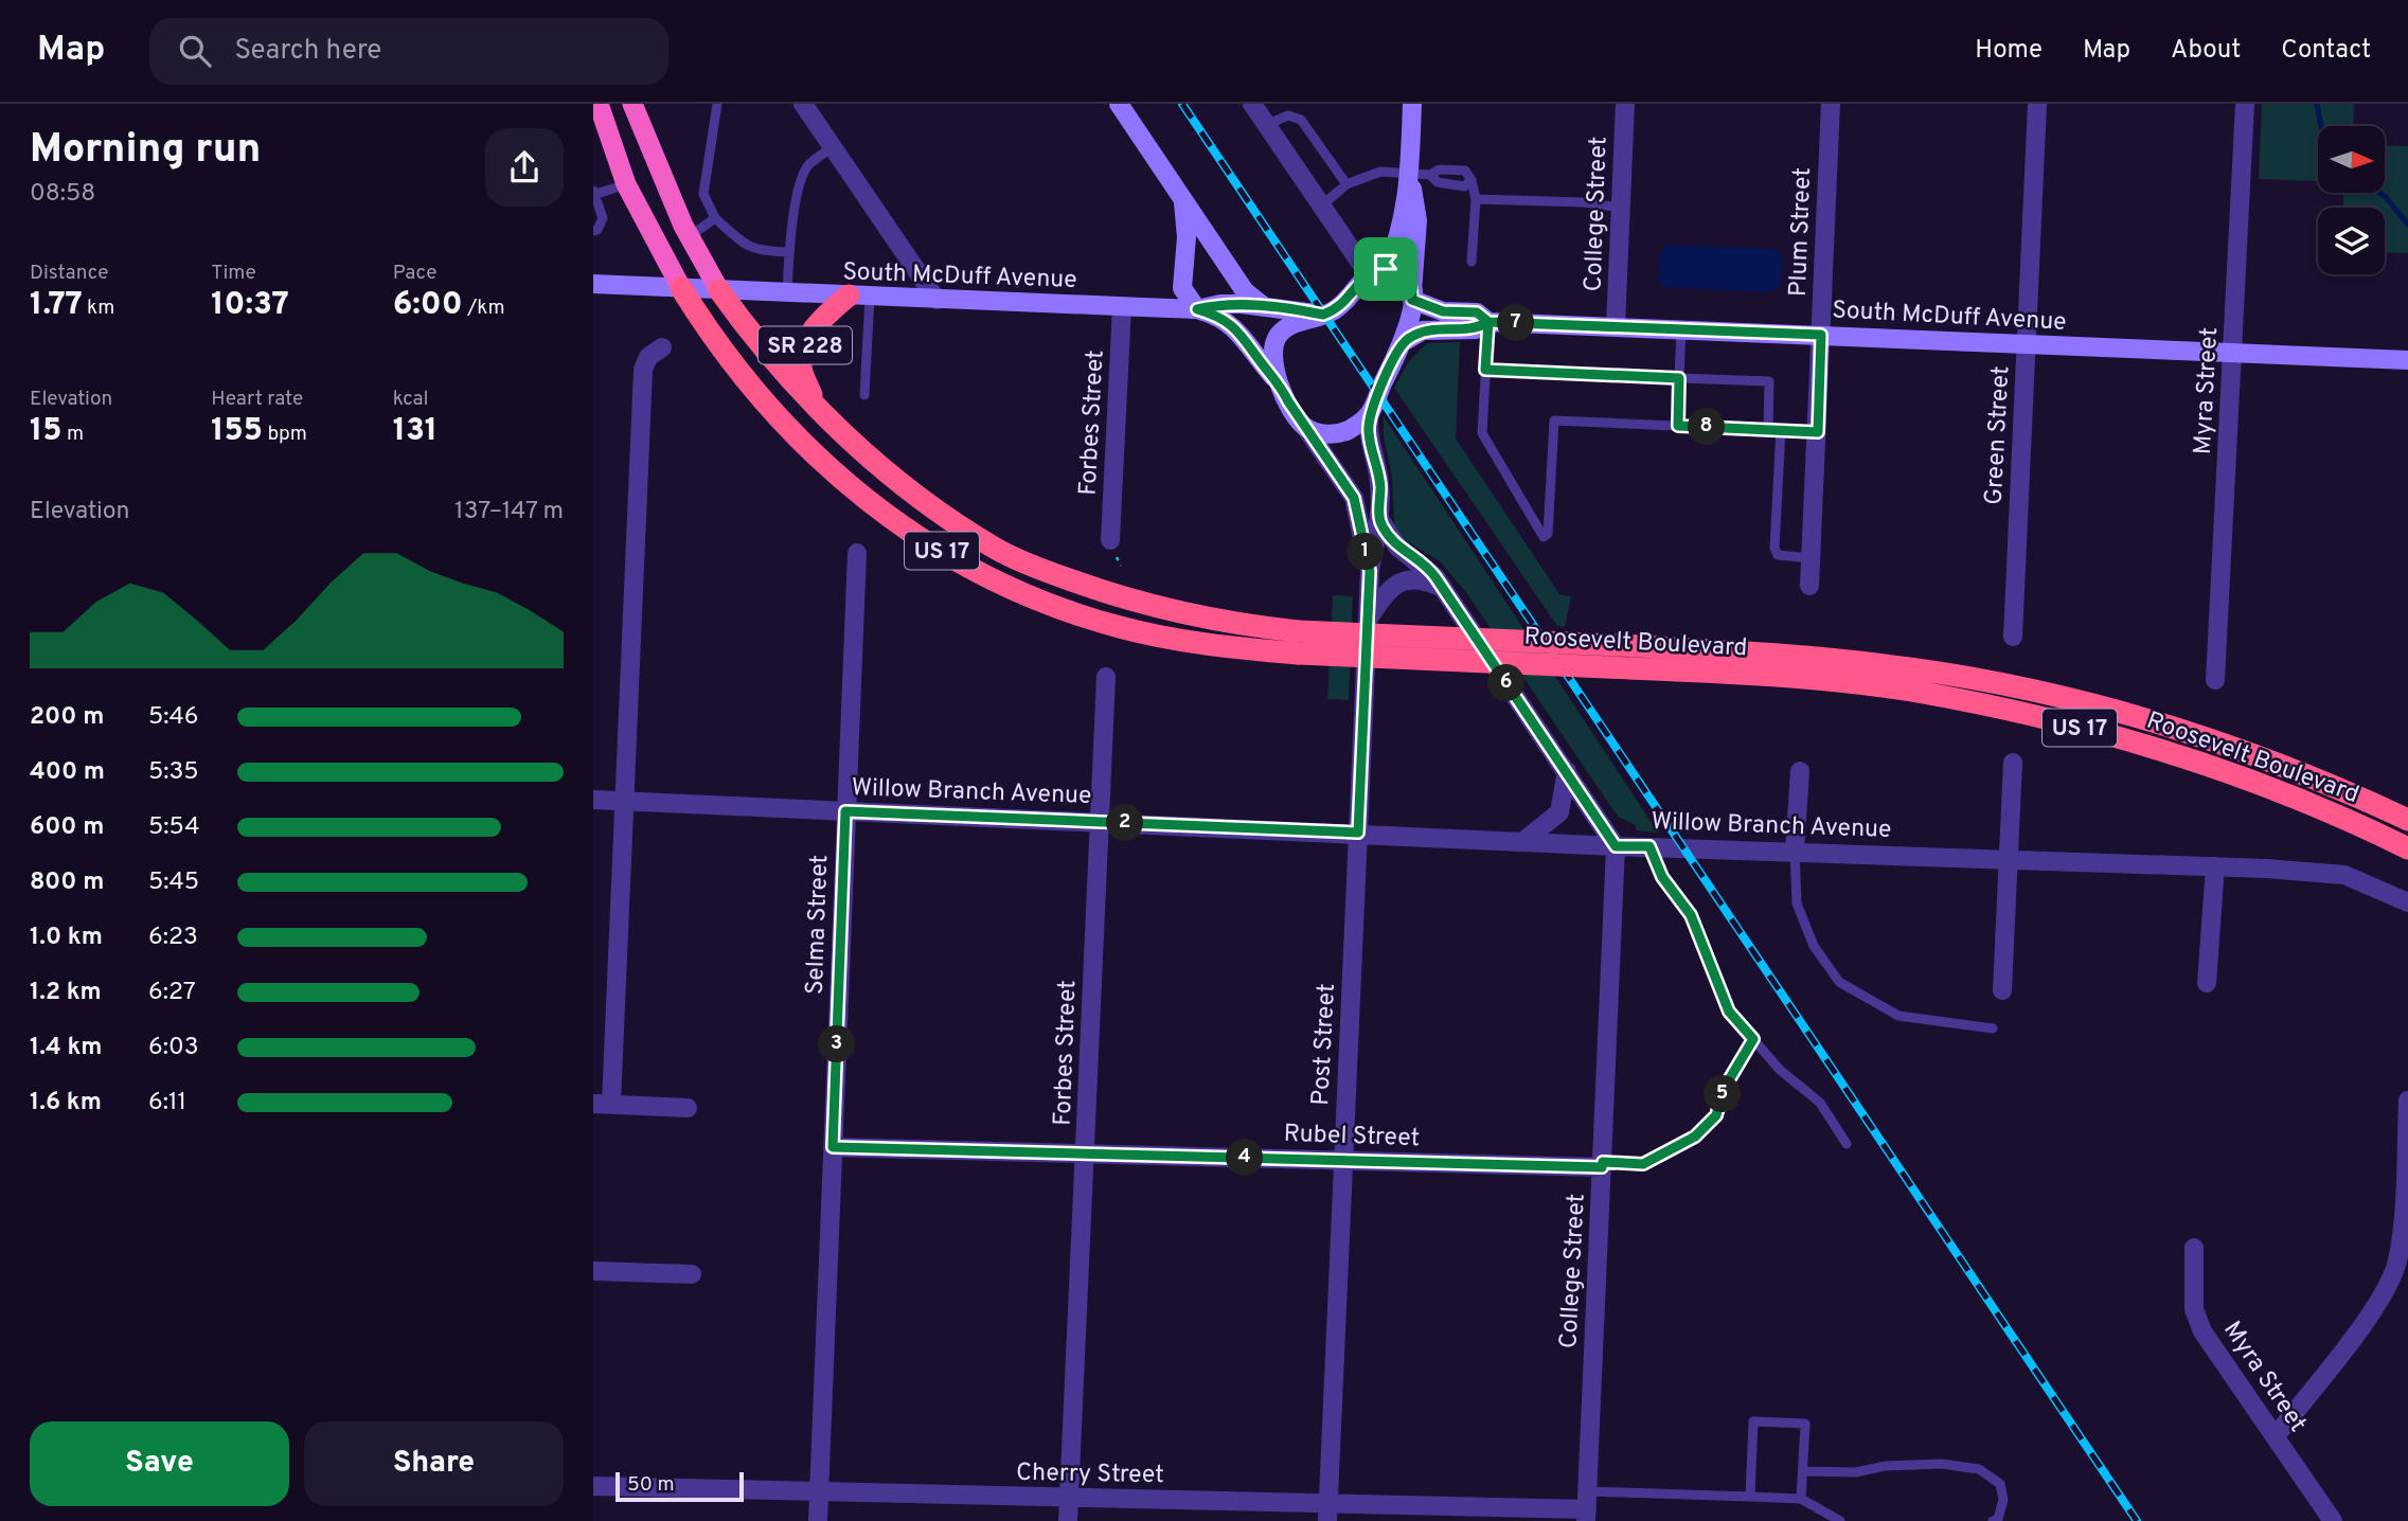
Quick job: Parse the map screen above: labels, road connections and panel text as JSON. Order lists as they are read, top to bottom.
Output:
{
  "streets": {
    "highway": ["SR 228", "US 17", "Roosevelt Boulevard"],
    "main road": ["South McDuff Avenue"],
    "street": [
      "College Street",
      "Plum Street",
      "Myra Street",
      "Forbes Street",
      "Green Street",
      "Willow Branch Avenue",
      "Selma Street",
      "Post Street",
      "Rubel Street",
      "Cherry Street"
    ]
  },
  "crossings": [
    ["College Street", "South McDuff Avenue"],
    ["College Street", "Willow Branch Avenue"],
    ["College Street", "Rubel Street"],
    ["College Street", "Cherry Street"],
    ["Plum Street", "South McDuff Avenue"],
    ["South McDuff Avenue", "SR 228"],
    ["South McDuff Avenue", "Myra Street"],
    ["South McDuff Avenue", "Forbes Street"],
    ["South McDuff Avenue", "Green Street"],
    ["South McDuff Avenue", "Roosevelt Boulevard"],
    ["SR 228", "Roosevelt Boulevard"],
    ["Forbes Street", "Willow Branch Avenue"],
    ["Forbes Street", "Rubel Street"],
    ["Forbes Street", "Cherry Street"],
    ["Willow Branch Avenue", "Selma Street"],
    ["Willow Branch Avenue", "Post Street"],
    ["Selma Street", "Rubel Street"],
    ["Selma Street", "Cherry Street"],
    ["Post Street", "Rubel Street"],
    ["Post Street", "Cherry Street"]
  ],
  "scale_bar": "50 m",
  "north": "right",
  "page": {
    "header": "Map",
    "search": "Search here",
    "nav": [
      "Home",
      "Map",
      "About",
      "Contact"
    ],
    "heading": ["Morning run", "08:58"],
    "stats": [
      ["Distance", "1.77 km"],
      ["Time", "10:37"],
      ["Pace", "6:00 /km"],
      ["Elevation", "15 m"],
      ["Heart rate", "155 bpm"],
      ["kcal", "131"]
    ],
    "pins": [
      "7",
      "8",
      "1",
      "6",
      "2",
      "3",
      "5",
      "4"
    ],
    "chart": ["Elevation", "137–147 m"],
    "list": [
      {
        "name": "200 m",
        "note": "5:46"
      },
      {
        "name": "400 m",
        "note": "5:35"
      },
      {
        "name": "600 m",
        "note": "5:54"
      },
      {
        "name": "800 m",
        "note": "5:45"
      },
      {
        "name": "1.0 km",
        "note": "6:23"
      },
      {
        "name": "1.2 km",
        "note": "6:27"
      },
      {
        "name": "1.4 km",
        "note": "6:03"
      },
      {
        "name": "1.6 km",
        "note": "6:11"
      }
    ],
    "buttons": ["Save", "Share"],
    "scale": "50 m"
  }
}
